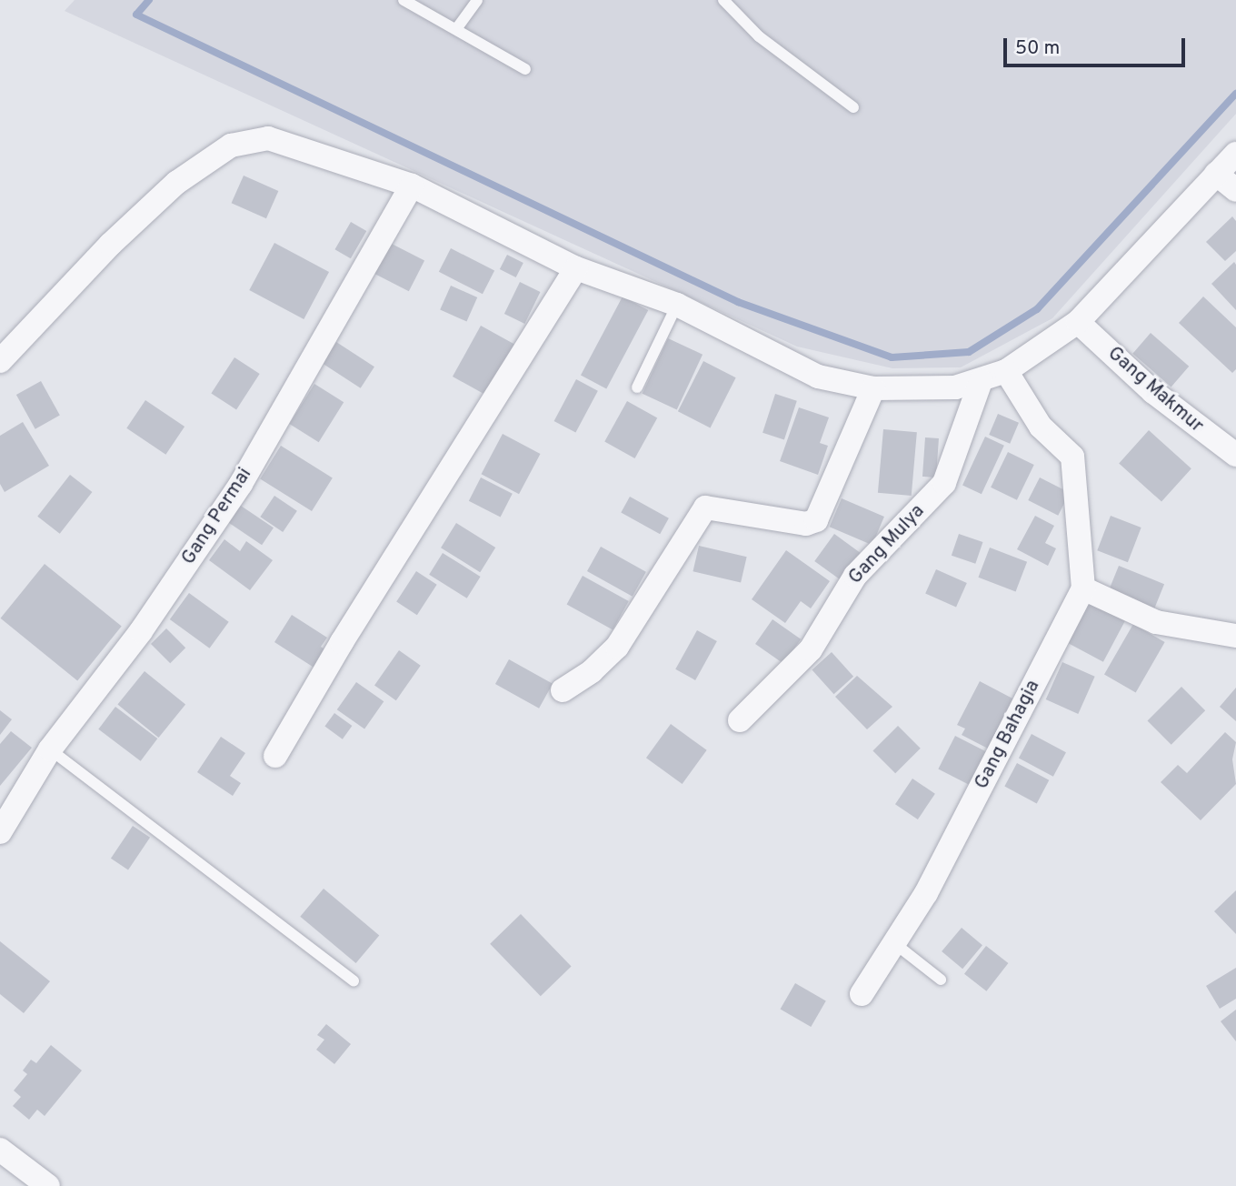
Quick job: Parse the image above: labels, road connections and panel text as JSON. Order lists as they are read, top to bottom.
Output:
{
  "streets": {
    "street": [
      "Gang Makmur",
      "Gang Permai",
      "Gang Mulya",
      "Gang Bahagia"
    ]
  },
  "scale_bar": "50 m"
}
